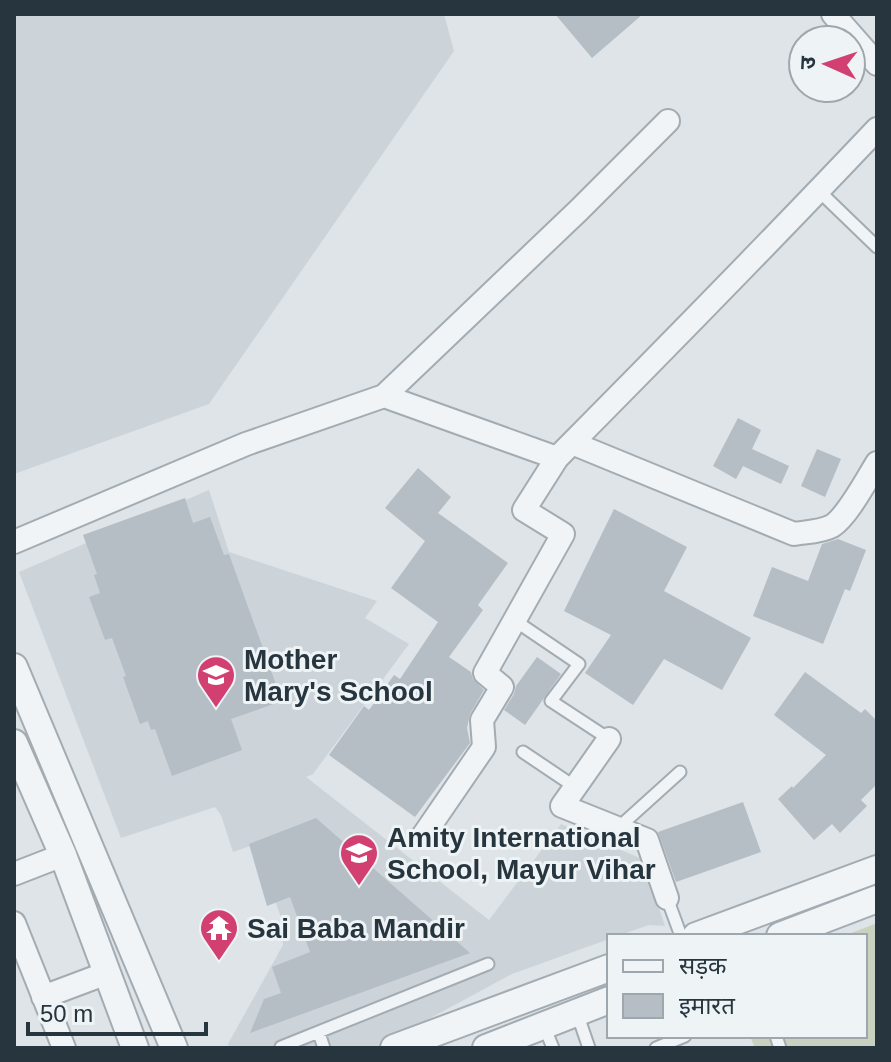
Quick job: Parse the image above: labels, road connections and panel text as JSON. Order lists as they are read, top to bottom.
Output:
{
  "places": {
    "school or university": ["Mother Mary's School", "Amity International School, Mayur Vihar"],
    "temple": ["Sai Baba Mandir"]
  },
  "legend": ["सड़क", "इमारत"],
  "scale_bar": "50 m",
  "north": "left"
}
